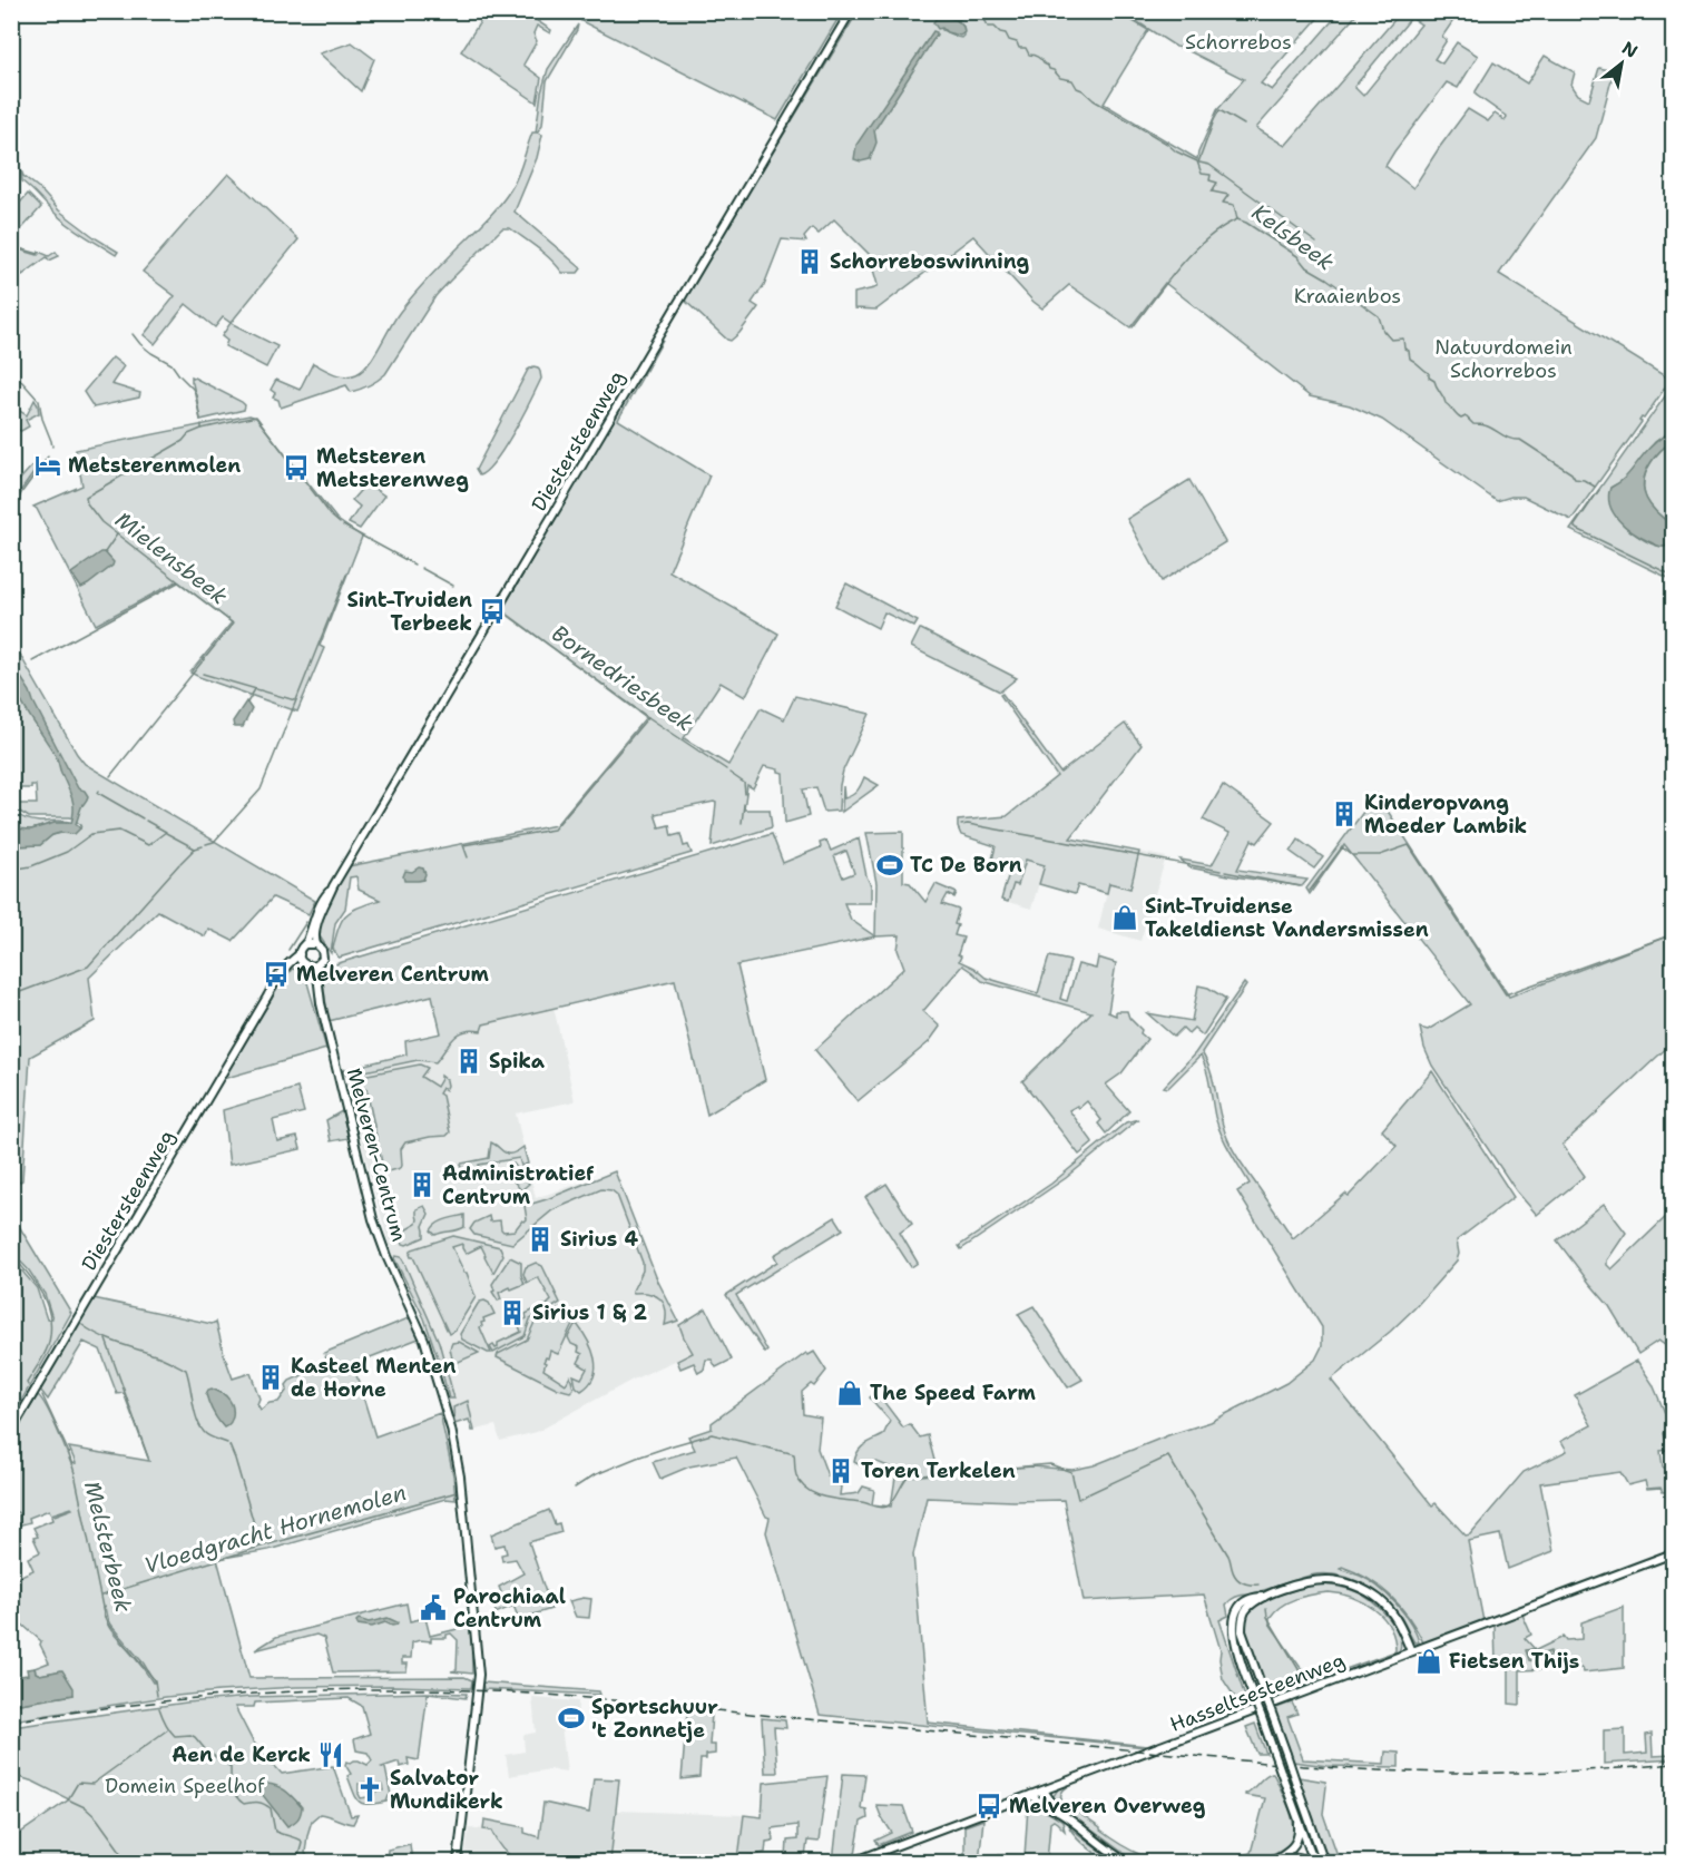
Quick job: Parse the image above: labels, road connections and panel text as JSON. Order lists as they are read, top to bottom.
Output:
{
  "streets": {
    "main road": ["Diestersteenweg", "Melveren-Centrum", "Hasseltsesteenweg"]
  },
  "crossings": [
    ["Diestersteenweg", "Melveren-Centrum"]
  ],
  "water": [
    "Kelsbeek",
    "Mielensbeek",
    "Bornedriesbeek",
    "Vloedgracht Hornemolen",
    "Melsterbeek"
  ],
  "parks": [
    "Schorrebos",
    "Kraaienbos",
    "Natuurdomein Schorrebos",
    "Domein Speelhof"
  ],
  "places": {
    "building": [
      "Schorreboswinning",
      "Kinderopvang Moeder Lambik",
      "Spika",
      "Administratief Centrum",
      "Sirius 4",
      "Sirius 1 & 2",
      "Kasteel Menten de Horne",
      "Toren Terkelen"
    ],
    "hotel": ["Metsterenmolen"],
    "bus stop": [
      "Metsteren Metsterenweg",
      "Sint-Truiden Terbeek",
      "Melveren Centrum",
      "Melveren Overweg"
    ],
    "sports": ["TC De Born", "Sportschuur 't Zonnetje"],
    "shop": ["Sint-Truidense Takeldienst Vandersmissen", "The Speed Farm", "Fietsen Thijs"],
    "public building": ["Parochiaal Centrum"],
    "restaurant": ["Aen de Kerck"],
    "church": ["Salvator Mundikerk"]
  },
  "north": "top right"
}
